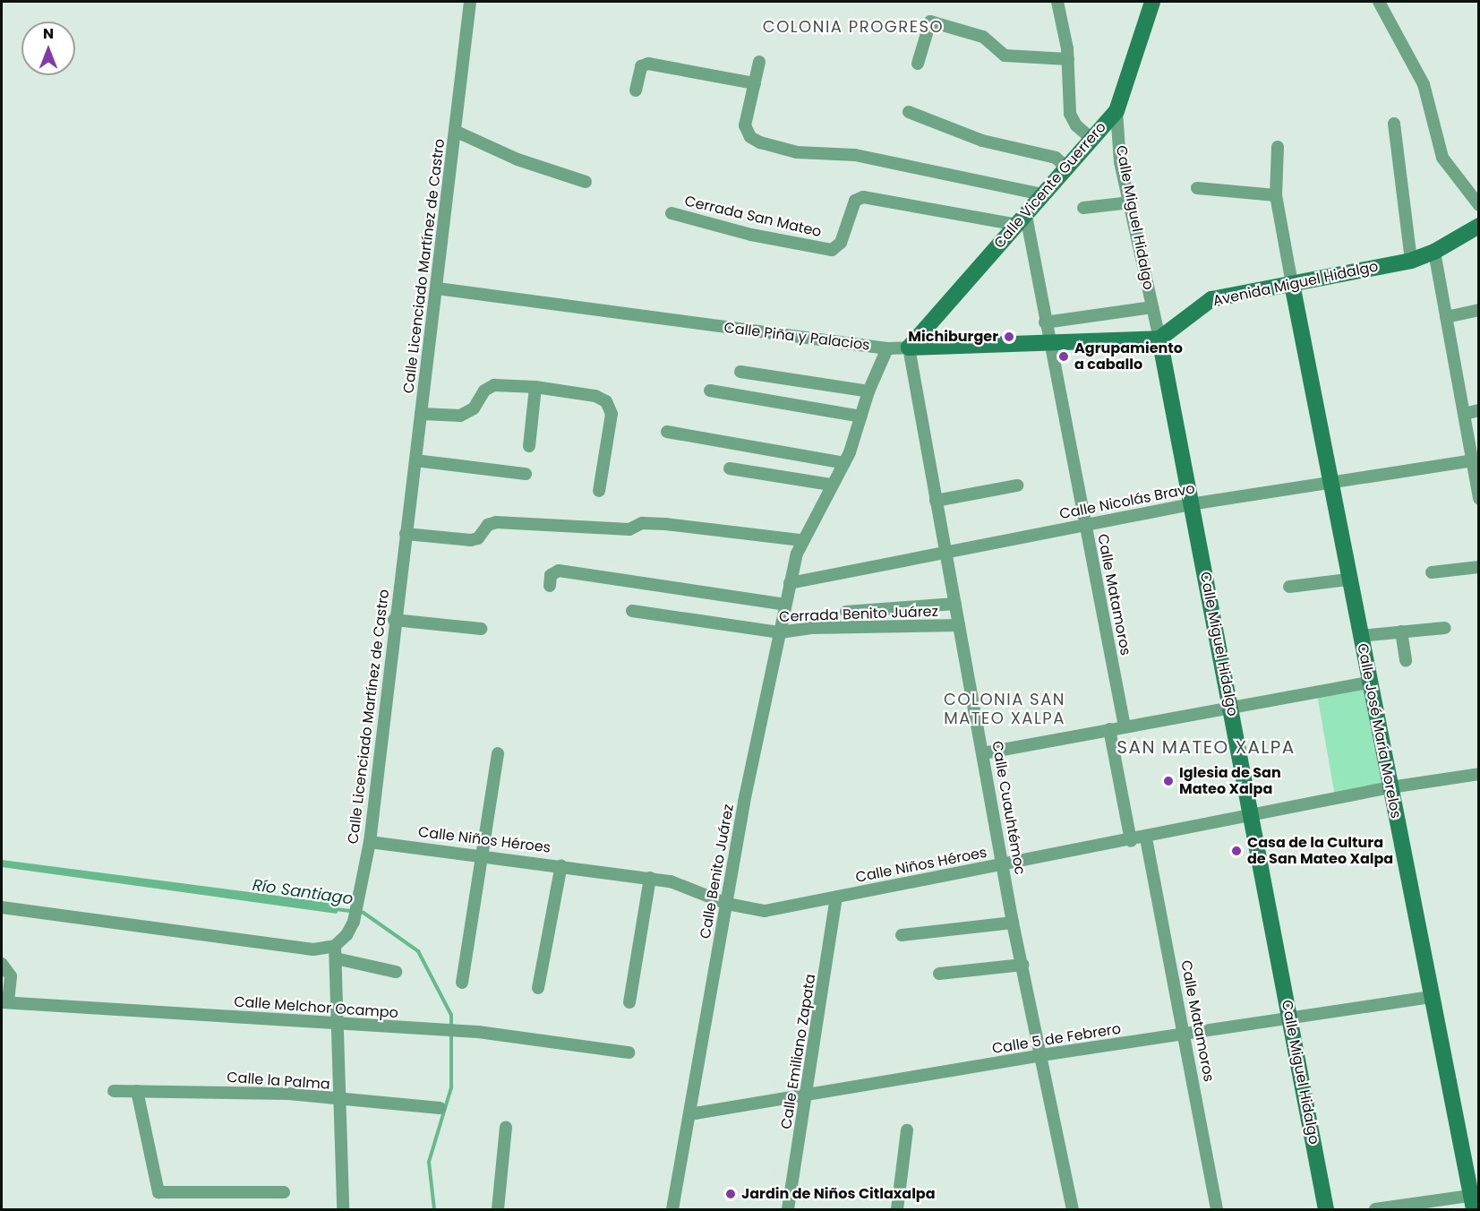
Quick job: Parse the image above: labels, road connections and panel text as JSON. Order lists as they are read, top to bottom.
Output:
{
  "streets": {
    "main road": [
      "Calle Vicente Guerrero",
      "Calle Miguel Hidalgo",
      "Avenida Miguel Hidalgo",
      "Calle Piña y Palacios",
      "Calle José María Morelos"
    ],
    "street": [
      "Cerrada San Mateo",
      "Calle Licenciado Martínez de Castro",
      "Calle Nicolás Bravo",
      "Calle Matamoros",
      "Cerrada Benito Juárez",
      "Calle Cuauhtémoc",
      "Calle Niños Héroes",
      "Calle Benito Juárez",
      "Calle Melchor Ocampo",
      "Calle 5 de Febrero",
      "Calle Emiliano Zapata",
      "Calle la Palma"
    ]
  },
  "crossings": [
    ["Calle Vicente Guerrero", "Cerrada San Mateo"],
    ["Calle Vicente Guerrero", "Calle Miguel Hidalgo"],
    ["Calle Vicente Guerrero", "Calle Piña y Palacios"],
    ["Calle Vicente Guerrero", "Calle Matamoros"],
    ["Calle Vicente Guerrero", "Calle Cuauhtémoc"],
    ["Cerrada San Mateo", "Calle Matamoros"],
    ["Calle Miguel Hidalgo", "Avenida Miguel Hidalgo"],
    ["Calle Miguel Hidalgo", "Calle Piña y Palacios"],
    ["Calle Miguel Hidalgo", "Calle Nicolás Bravo"],
    ["Calle Miguel Hidalgo", "Calle Niños Héroes"],
    ["Calle Miguel Hidalgo", "Calle 5 de Febrero"],
    ["Calle Licenciado Martínez de Castro", "Calle Piña y Palacios"],
    ["Calle Licenciado Martínez de Castro", "Calle Niños Héroes"],
    ["Avenida Miguel Hidalgo", "Calle Piña y Palacios"],
    ["Avenida Miguel Hidalgo", "Calle José María Morelos"],
    ["Calle Piña y Palacios", "Calle Matamoros"],
    ["Calle Piña y Palacios", "Calle Cuauhtémoc"],
    ["Calle Piña y Palacios", "Calle Benito Juárez"],
    ["Calle Nicolás Bravo", "Calle Matamoros"],
    ["Calle Nicolás Bravo", "Calle José María Morelos"],
    ["Calle Nicolás Bravo", "Calle Cuauhtémoc"],
    ["Calle Nicolás Bravo", "Calle Benito Juárez"],
    ["Calle Matamoros", "Calle Niños Héroes"],
    ["Calle Matamoros", "Calle 5 de Febrero"],
    ["Cerrada Benito Juárez", "Calle Cuauhtémoc"],
    ["Cerrada Benito Juárez", "Calle Benito Juárez"],
    ["Calle José María Morelos", "Calle Niños Héroes"],
    ["Calle José María Morelos", "Calle 5 de Febrero"],
    ["Calle Cuauhtémoc", "Calle Niños Héroes"],
    ["Calle Cuauhtémoc", "Calle 5 de Febrero"],
    ["Calle Niños Héroes", "Calle Benito Juárez"],
    ["Calle Niños Héroes", "Calle Emiliano Zapata"],
    ["Calle Benito Juárez", "Calle 5 de Febrero"],
    ["Calle 5 de Febrero", "Calle Emiliano Zapata"]
  ],
  "districts": ["COLONIA PROGRESO", "COLONIA SAN MATEO XALPA", "SAN MATEO XALPA"],
  "water": ["Río Santiago"],
  "places": [
    "Michiburger",
    "Agrupamiento a caballo",
    "Iglesia de San Mateo Xalpa",
    "Casa de la Cultura de San Mateo Xalpa",
    "Jardin de Niños Citlaxalpa"
  ],
  "north": "top"
}
